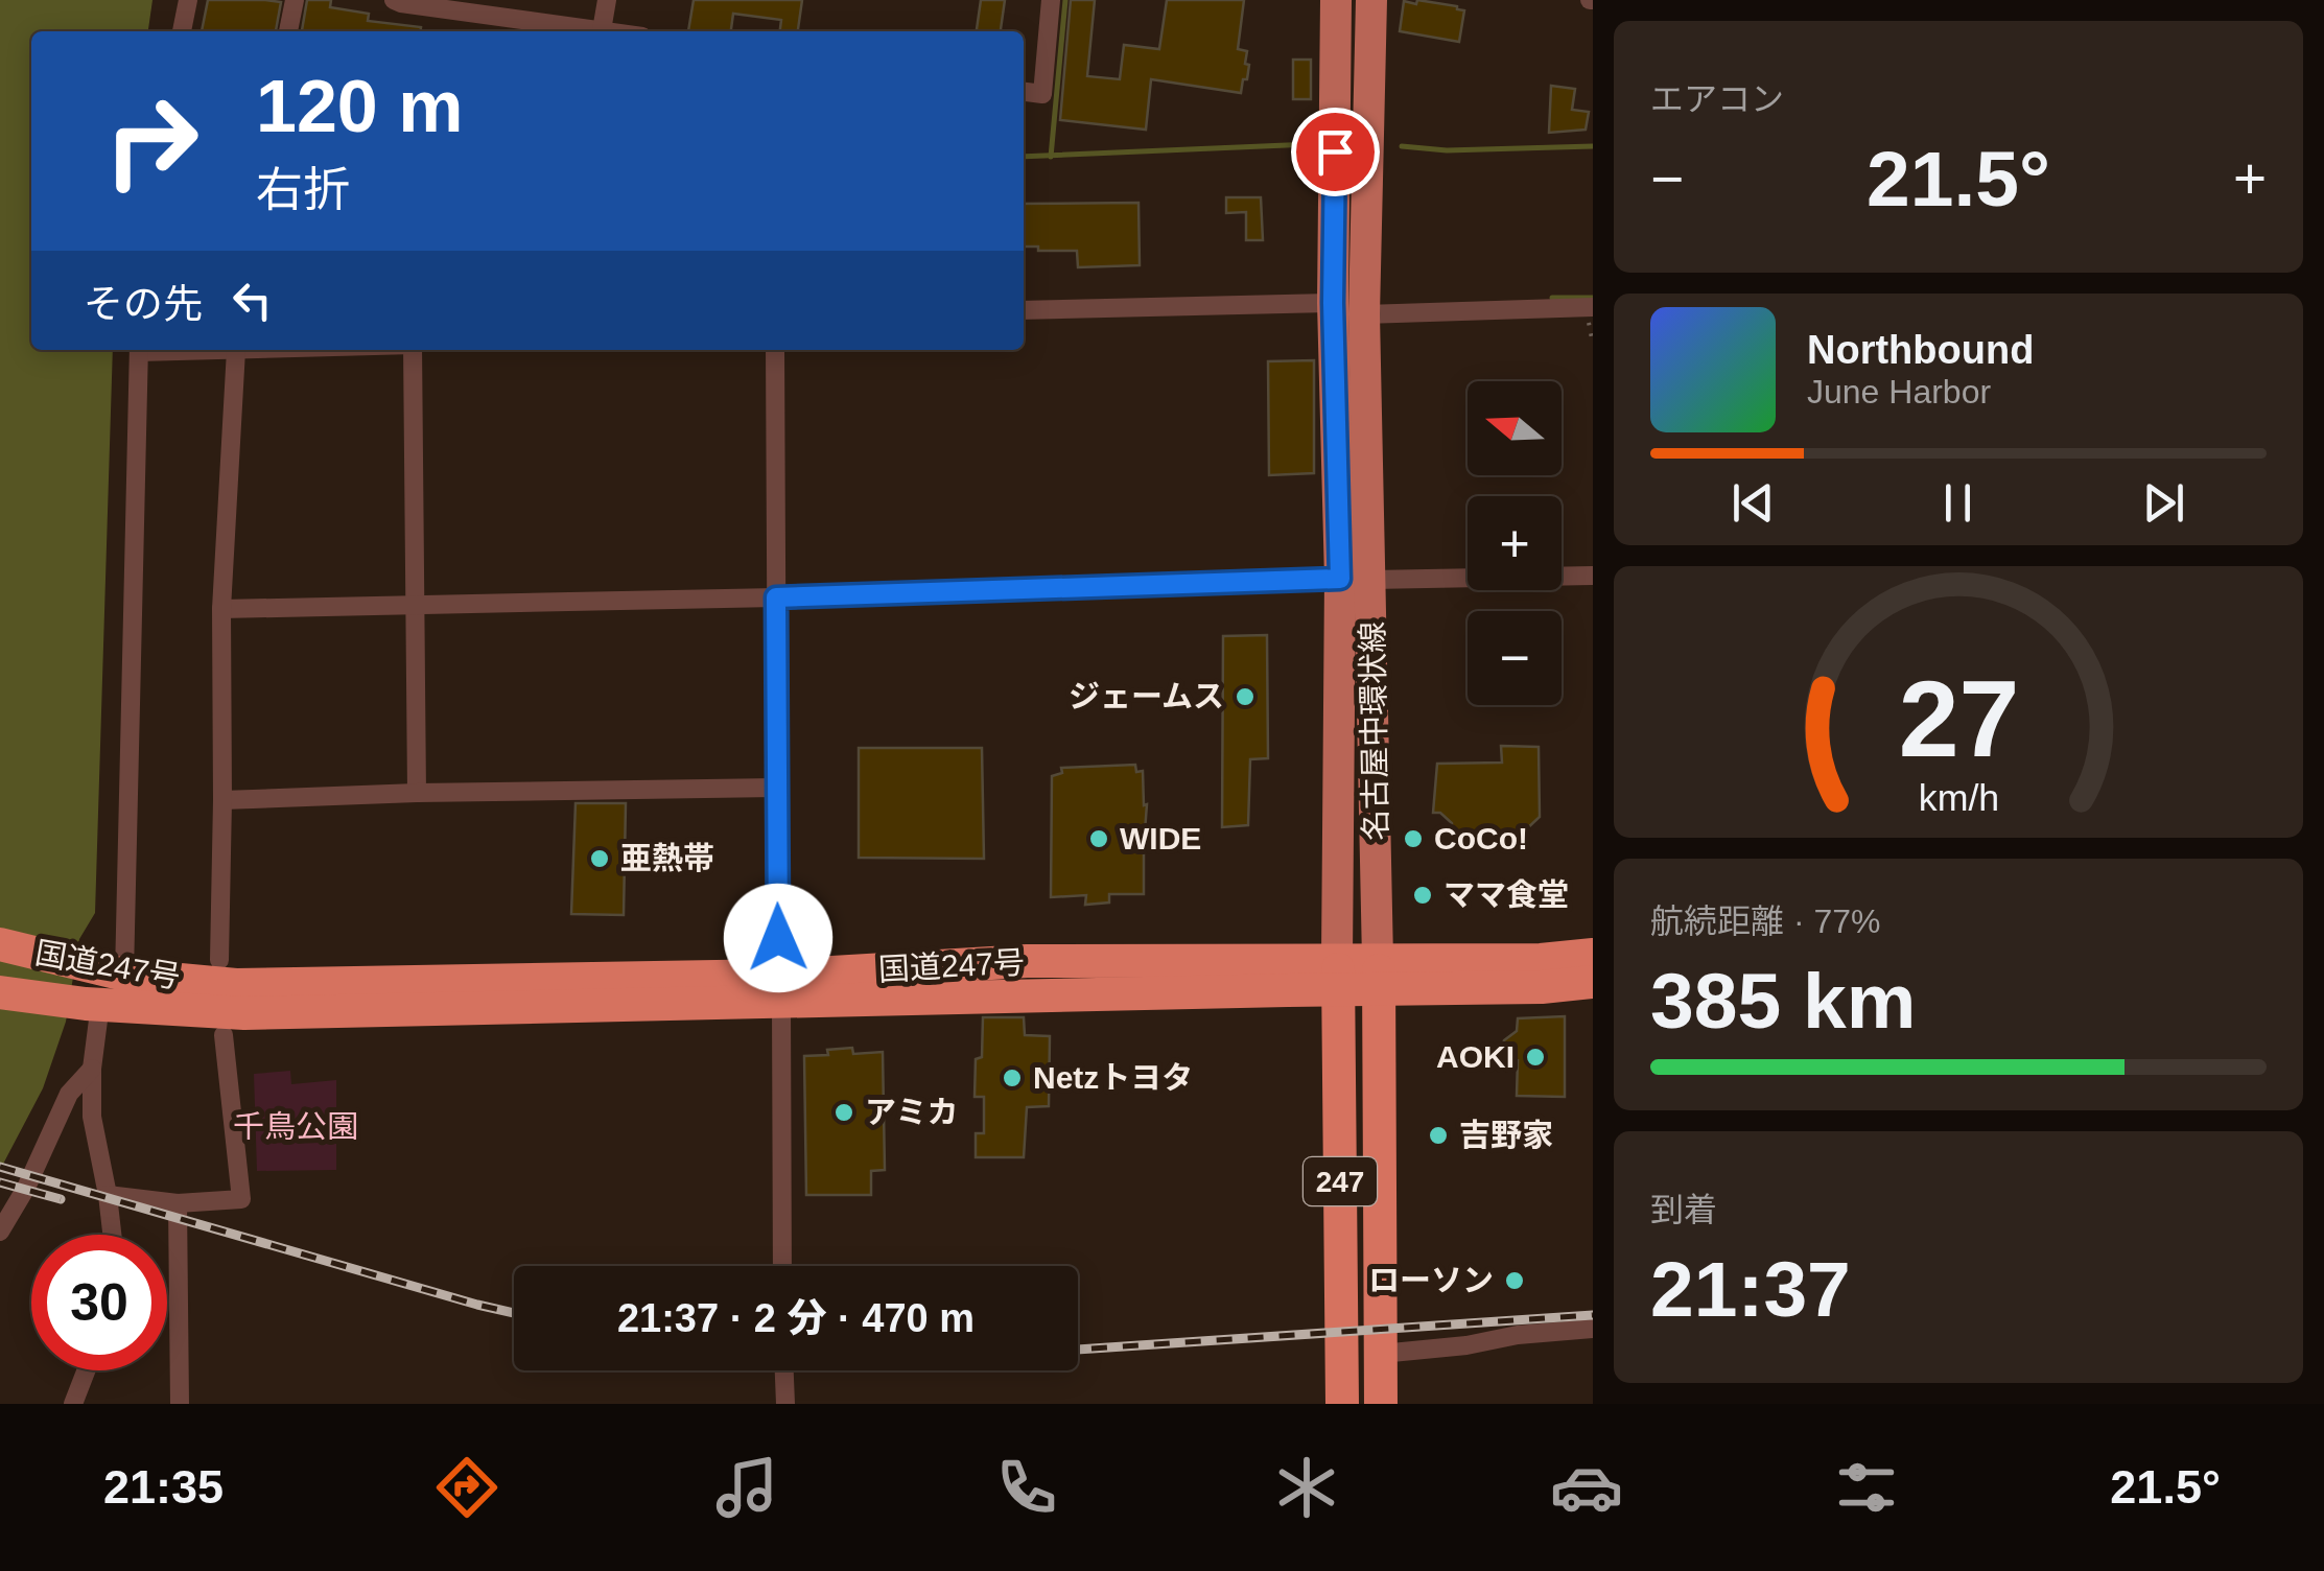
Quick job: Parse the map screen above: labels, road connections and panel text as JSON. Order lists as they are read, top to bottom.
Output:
{
  "streets": {
    "highway": ["国道247号", "247"],
    "main road": ["名古屋中環状線"]
  },
  "crossings": [
    ["名古屋中環状線", "国道247号"],
    ["名古屋中環状線", "247"],
    ["国道247号", "247"]
  ],
  "parks": ["千鳥公園"],
  "places": [
    "ジェームス",
    "WIDE",
    "CoCo!",
    "亜熱帯",
    "ママ食堂",
    "AOKI",
    "Netzトヨタ",
    "アミカ",
    "吉野家",
    "ローソン"
  ],
  "north": "left",
  "page": {
    "tile": [
      "エアコン",
      ["航続距離 · 77%", "385 km"],
      ["到着", "21:37"]
    ],
    "turn": ["120 m", "右折"],
    "heat": ["−", "21.5°", "+"],
    "then": "その先",
    "song": ["Northbound", "June Harbor"],
    "map_buttons": ["+", "−"],
    "limit": "30",
    "trip": "21:37 · 2 分 · 470 m",
    "tabs": ["21:35", "21.5°"],
    "gauge": ["27", "km/h"]
  }
}
